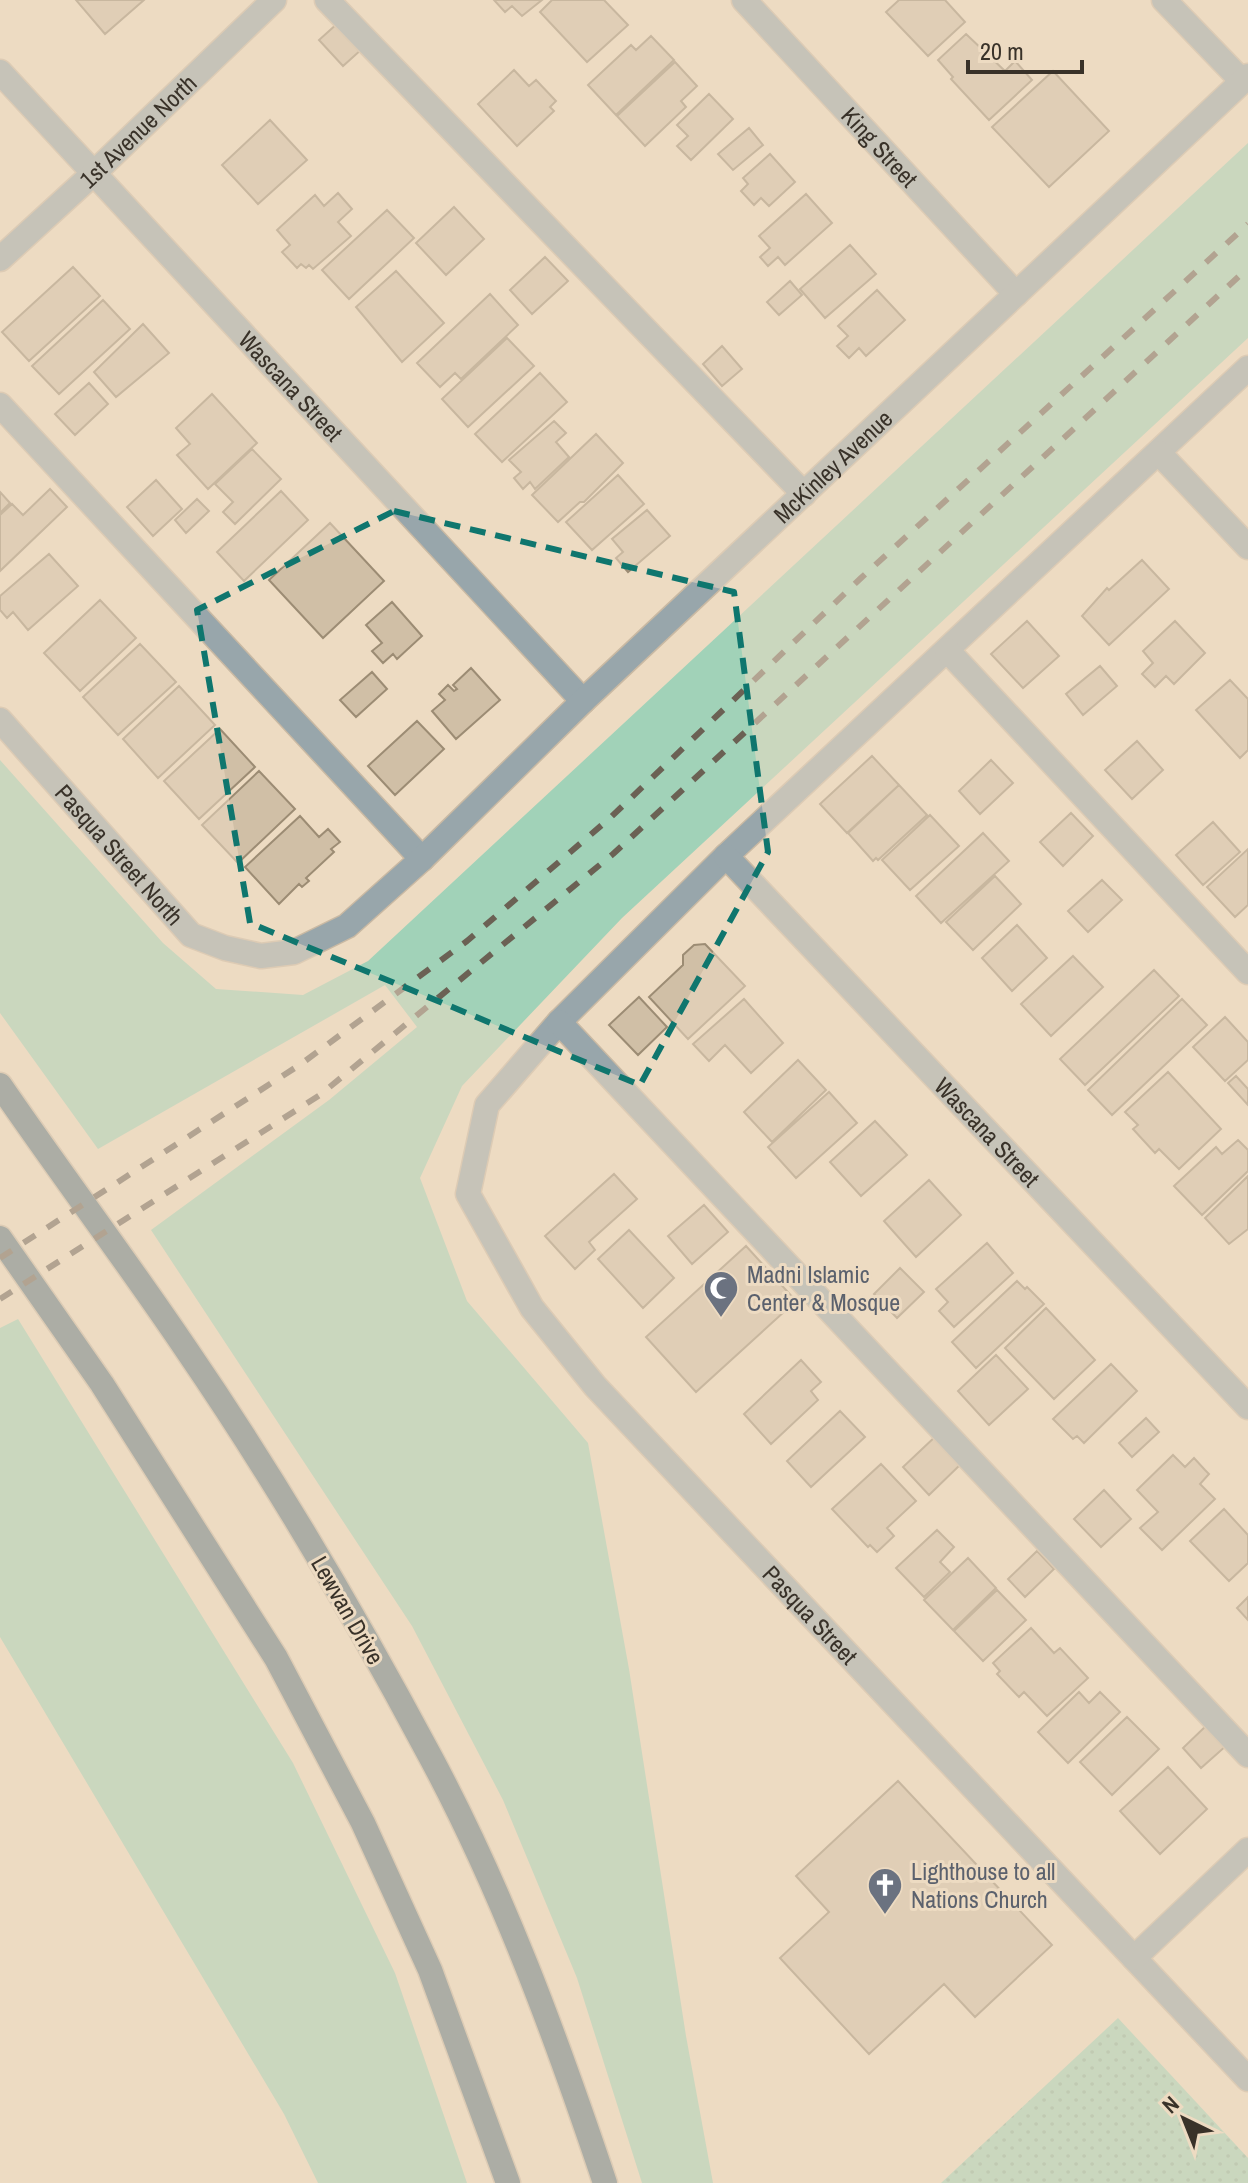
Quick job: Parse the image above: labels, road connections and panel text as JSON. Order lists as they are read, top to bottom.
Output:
{
  "streets": {
    "main road": ["Lewvan Drive"],
    "street": [
      "1st Avenue North",
      "King Street",
      "Wascana Street",
      "McKinley Avenue",
      "Pasqua Street North",
      "Pasqua Street"
    ]
  },
  "crossings": [
    ["1st Avenue North", "Wascana Street"],
    ["King Street", "McKinley Avenue"],
    ["Wascana Street", "McKinley Avenue"],
    ["McKinley Avenue", "Pasqua Street North"]
  ],
  "places": {
    "mosque": ["Madni Islamic Center & Mosque"],
    "church": ["Lighthouse to all Nations Church"]
  },
  "scale_bar": "20 m",
  "north": "top left"
}
